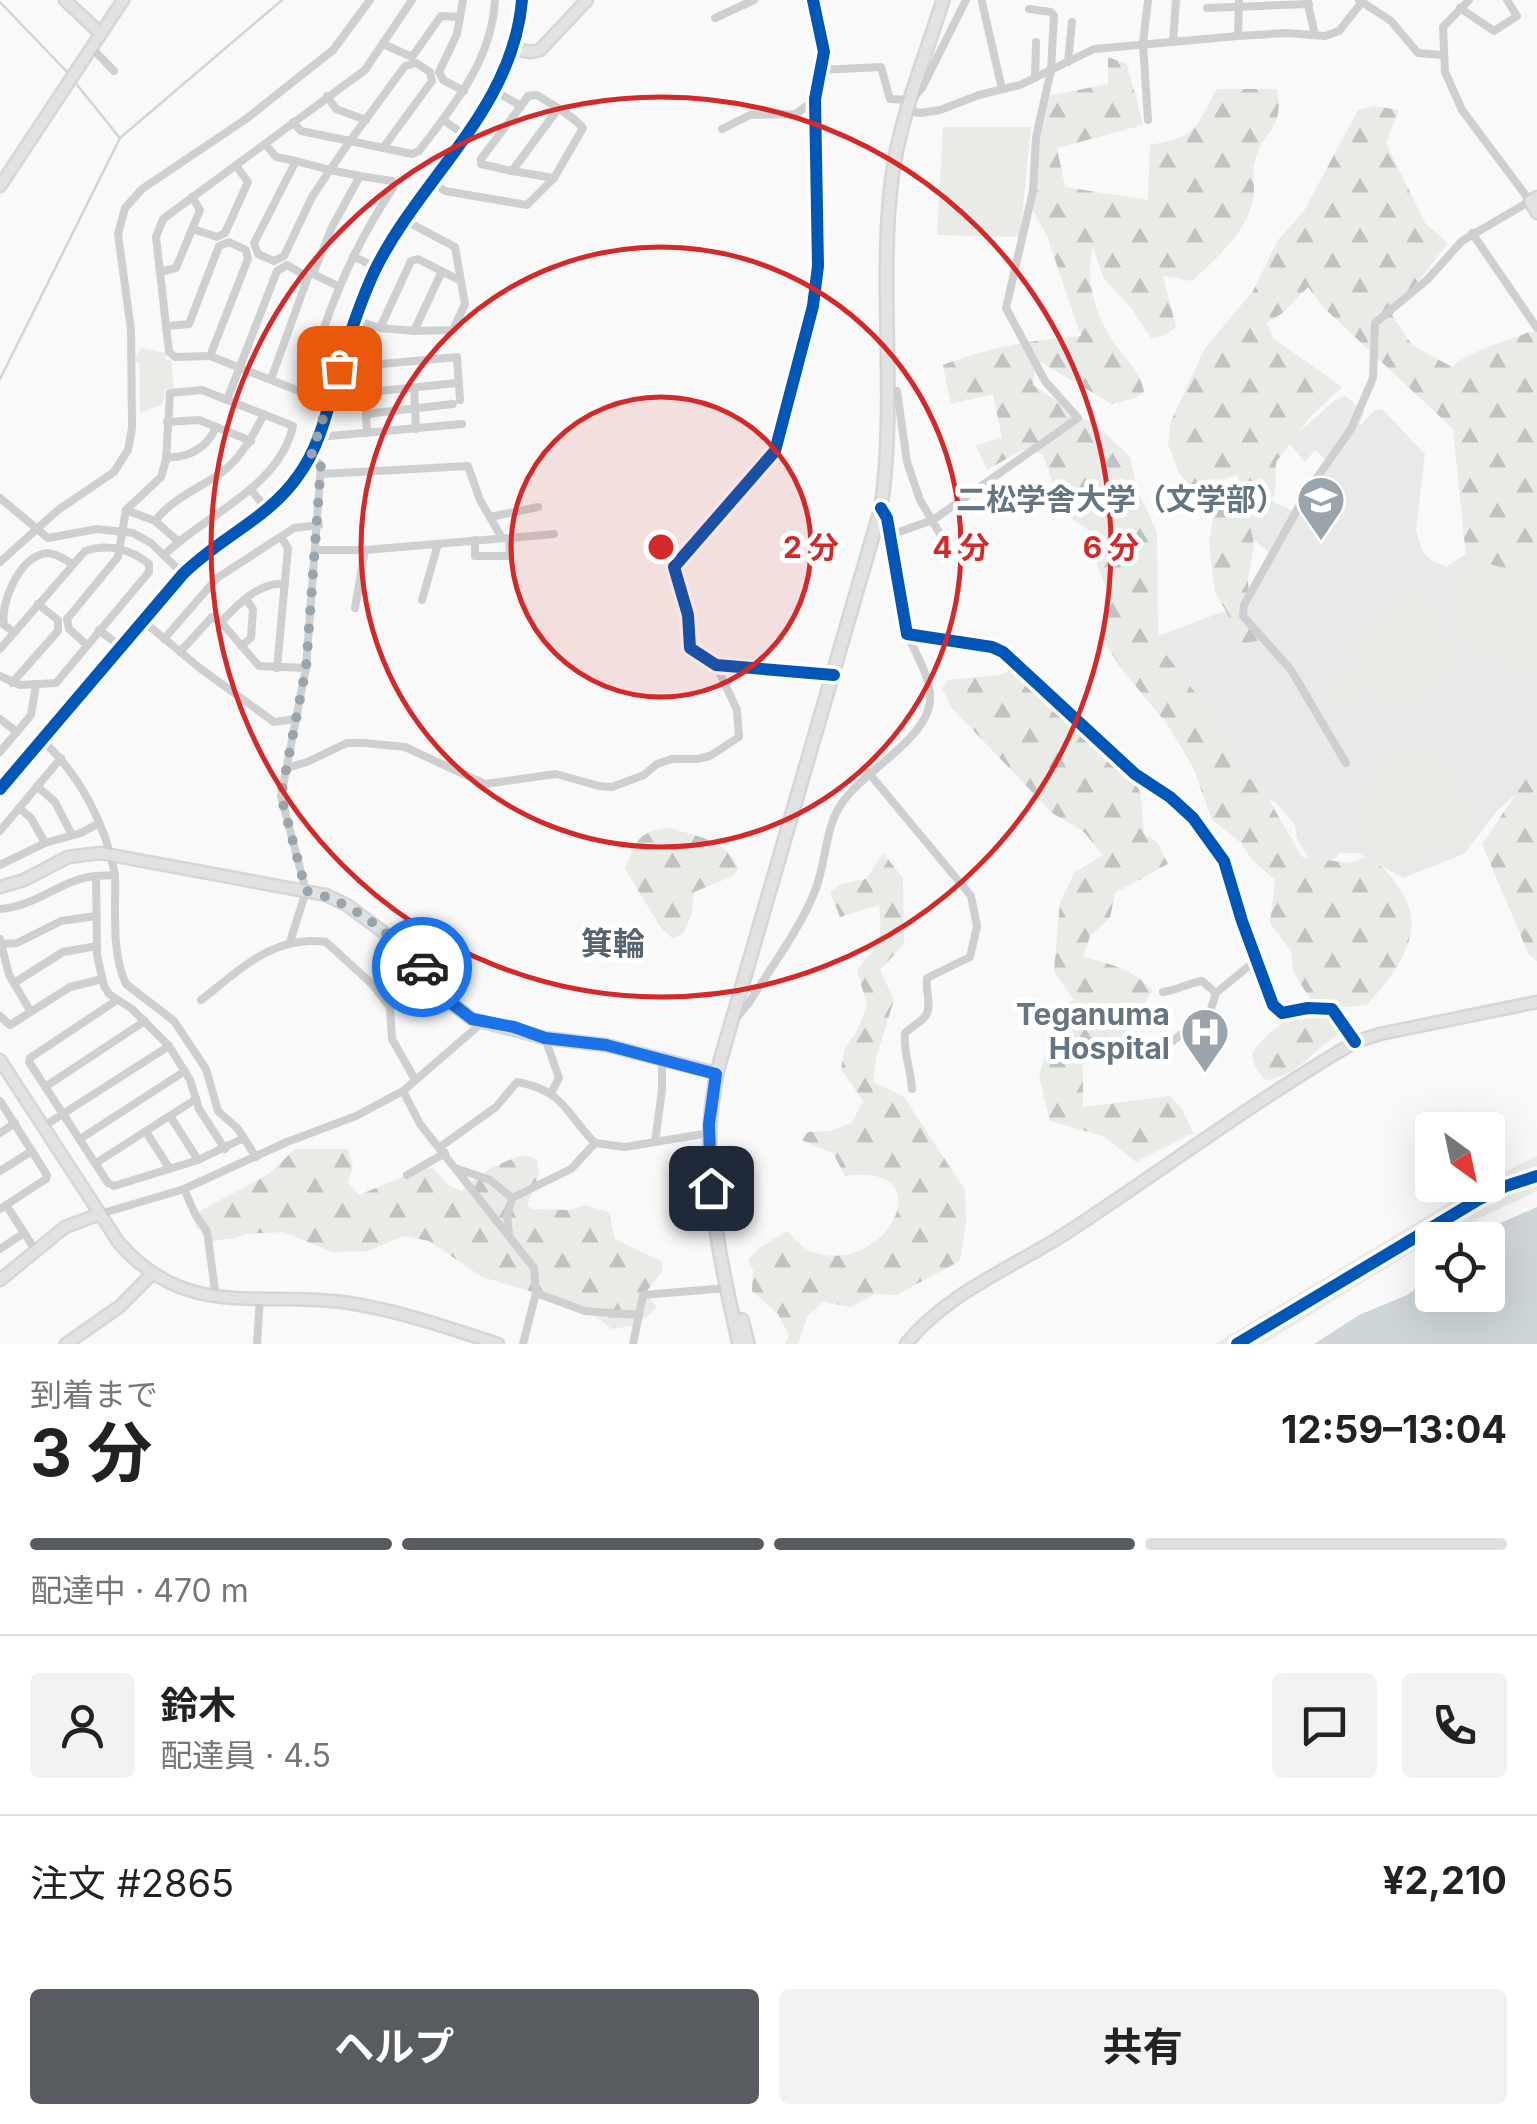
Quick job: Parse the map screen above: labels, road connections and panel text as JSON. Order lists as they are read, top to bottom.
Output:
{
  "districts": ["箕輪"],
  "places": {
    "school or university": ["二松学舎大学（文学部）"],
    "hospital": ["Teganuma Hospital"]
  },
  "north": "bottom right",
  "page": {
    "heading": ["3 分", "到着まで", "12:59–13:04"],
    "panel": [
      "鈴木",
      "配達員 · 4.5",
      "注文 #2865",
      "¥2,210"
    ],
    "bar": "配達中 · 470 m",
    "buttons": ["ヘルプ", "共有"]
  },
  "rings": ["2 分", "4 分", "6 分"]
}
